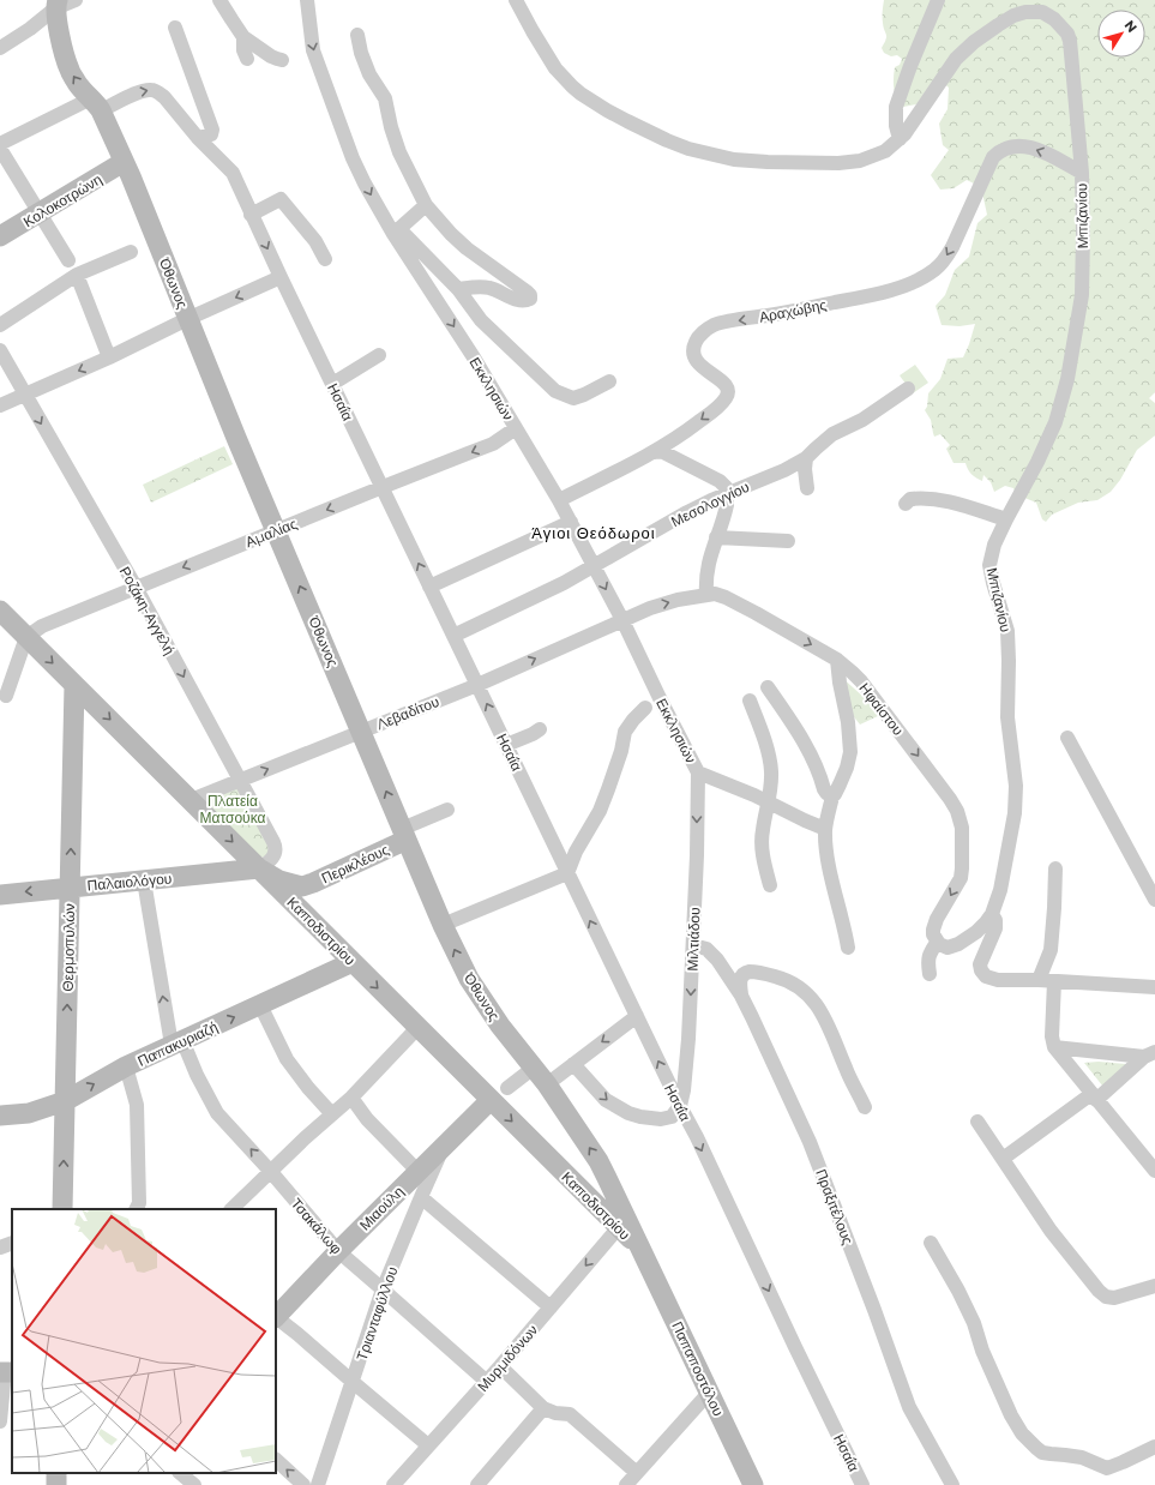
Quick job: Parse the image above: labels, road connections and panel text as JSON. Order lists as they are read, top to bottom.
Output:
{
  "streets": {
    "main road": [
      "Κολοκοτρώνη",
      "Όθωνος",
      "Περικλέους",
      "Παλαιολόγου",
      "Καποδιστρίου",
      "Θερμοπυλών",
      "Παπακυριαζή",
      "Μιαούλη",
      "Παπαποστόλου"
    ],
    "street": [
      "Μπιζανίου",
      "Αραχώβης",
      "Εκκλησιών",
      "Ησαΐα",
      "Μεσολογγίου",
      "Αμαλίας",
      "Ροζάκη-Αγγελή",
      "Ηφαίστου",
      "Λεβαδίτου",
      "Μιλτιάδου",
      "Πραξιτέλους",
      "Τσακάλωφ",
      "Τριανταφύλλου",
      "Μυρμιδόνων"
    ]
  },
  "crossings": [
    ["Κολοκοτρώνη", "Όθωνος"],
    ["Μπιζανίου", "Αραχώβης"],
    ["Μπιζανίου", "Ηφαίστου"],
    ["Όθωνος", "Ησαΐα"],
    ["Όθωνος", "Αμαλίας"],
    ["Όθωνος", "Λεβαδίτου"],
    ["Όθωνος", "Περικλέους"],
    ["Όθωνος", "Καποδιστρίου"],
    ["Όθωνος", "Παπαποστόλου"],
    ["Αραχώβης", "Εκκλησιών"],
    ["Εκκλησιών", "Μεσολογγίου"],
    ["Εκκλησιών", "Αμαλίας"],
    ["Εκκλησιών", "Ηφαίστου"],
    ["Εκκλησιών", "Λεβαδίτου"],
    ["Εκκλησιών", "Μιλτιάδου"],
    ["Ησαΐα", "Μεσολογγίου"],
    ["Ησαΐα", "Αμαλίας"],
    ["Ησαΐα", "Λεβαδίτου"],
    ["Ησαΐα", "Μιλτιάδου"],
    ["Αμαλίας", "Ροζάκη-Αγγελή"],
    ["Ροζάκη-Αγγελή", "Λεβαδίτου"],
    ["Ροζάκη-Αγγελή", "Παλαιολόγου"],
    ["Ηφαίστου", "Λεβαδίτου"],
    ["Περικλέους", "Καποδιστρίου"],
    ["Παλαιολόγου", "Θερμοπυλών"],
    ["Παλαιολόγου", "Τσακάλωφ"],
    ["Καποδιστρίου", "Παπακυριαζή"],
    ["Καποδιστρίου", "Μιαούλη"],
    ["Καποδιστρίου", "Μυρμιδόνων"],
    ["Καποδιστρίου", "Παπαποστόλου"],
    ["Μιλτιάδου", "Πραξιτέλους"],
    ["Θερμοπυλών", "Παπακυριαζή"],
    ["Παπακυριαζή", "Τσακάλωφ"],
    ["Μιαούλη", "Τσακάλωφ"],
    ["Μιαούλη", "Τριανταφύλλου"],
    ["Τσακάλωφ", "Τριανταφύλλου"],
    ["Τσακάλωφ", "Μυρμιδόνων"]
  ],
  "one_way": [
    "Όθωνος",
    "Ροζάκη-Αγγελή",
    "Καποδιστρίου",
    "Θερμοπυλών",
    "Παπακυριαζή"
  ],
  "districts": ["Άγιοι Θεόδωροι"],
  "parks": ["Πλατεία Ματσούκα"],
  "north": "top right"
}
